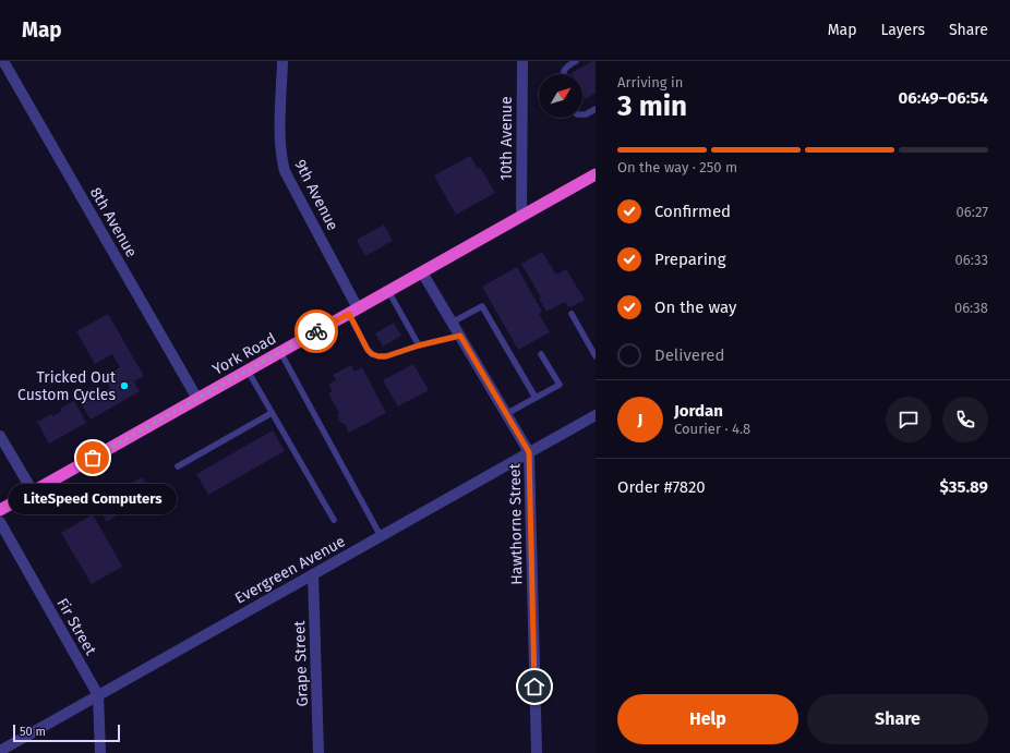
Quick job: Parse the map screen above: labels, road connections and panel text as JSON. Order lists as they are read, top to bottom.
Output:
{
  "streets": {
    "highway": ["York Road"],
    "street": [
      "10th Avenue",
      "9th Avenue",
      "8th Avenue",
      "Hawthorne Street",
      "Evergreen Avenue",
      "Fir Street",
      "Grape Street"
    ]
  },
  "crossings": [
    ["10th Avenue", "York Road"],
    ["9th Avenue", "York Road"],
    ["8th Avenue", "York Road"],
    ["York Road", "Hawthorne Street"],
    ["Hawthorne Street", "Evergreen Avenue"],
    ["Evergreen Avenue", "Fir Street"],
    ["Evergreen Avenue", "Grape Street"]
  ],
  "places": ["Tricked Out Custom Cycles", "LiteSpeed Computers"],
  "scale_bar": "50 m",
  "north": "top right",
  "page": {
    "header": "Map",
    "nav": ["Map", "Layers", "Share"],
    "heading": ["3 min", "Arriving in", "06:49–06:54"],
    "panel": [
      "Jordan",
      "Courier · 4.8",
      "Order #7820",
      "$35.89"
    ],
    "bar": "On the way · 250 m",
    "list": [
      ["Confirmed", "06:27"],
      ["Preparing", "06:33"],
      ["On the way", "06:38"],
      "Delivered"
    ],
    "round": "J",
    "bubble": "LiteSpeed Computers",
    "buttons": ["Help", "Share"],
    "scale": "50 m"
  }
}
